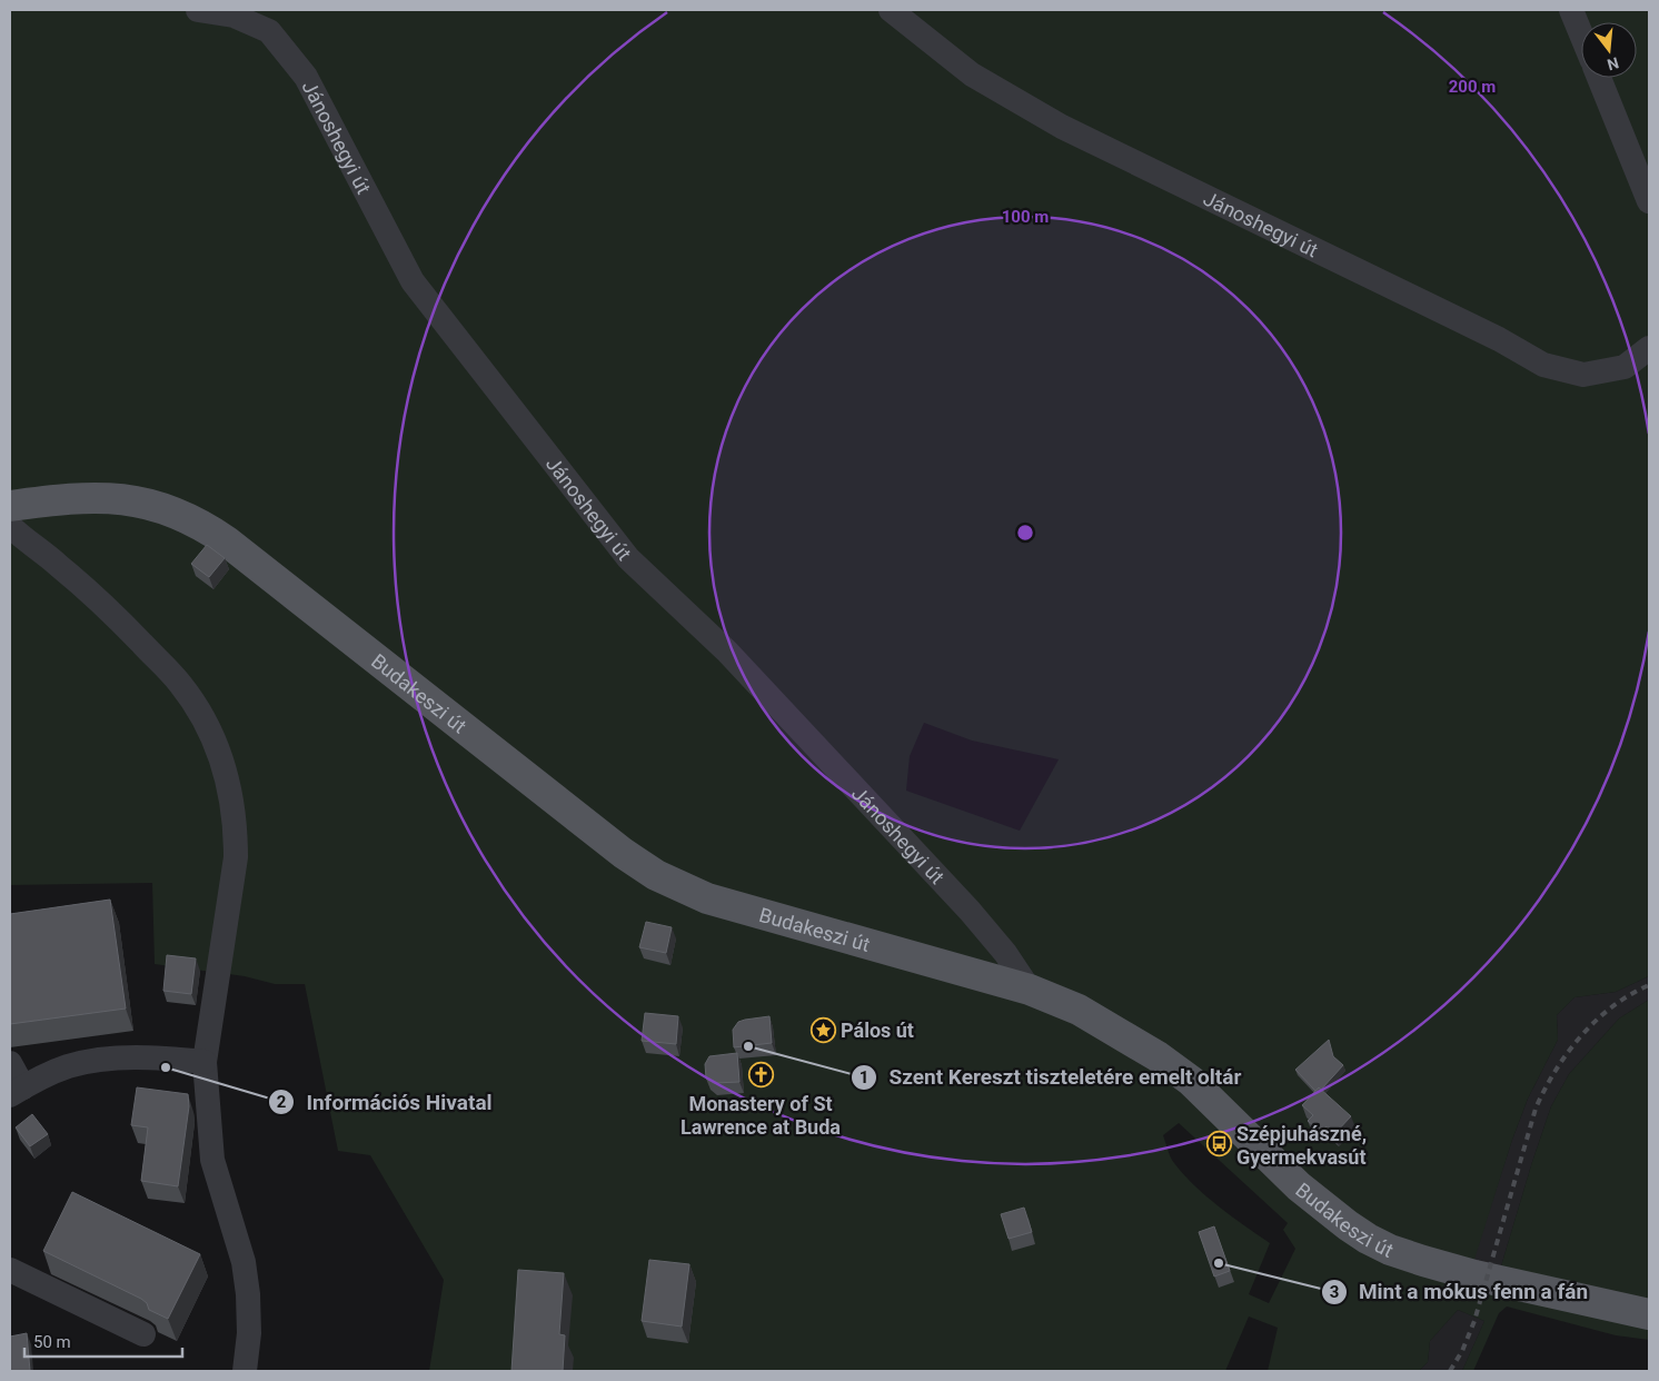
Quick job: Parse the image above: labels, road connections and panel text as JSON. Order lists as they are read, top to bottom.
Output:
{
  "streets": {
    "main road": ["Budakeszi út"],
    "street": ["Jánoshegyi út"]
  },
  "crossings": [
    ["Jánoshegyi út", "Budakeszi út"]
  ],
  "places": {
    "place": ["Pálos út"],
    "other": ["Szent Kereszt tiszteletére emelt oltár", "Információs Hivatal", "Mint a mókus fenn a fán"],
    "church": ["Monastery of St Lawrence at Buda"],
    "bus stop": ["Szépjuhászné, Gyermekvasút"]
  },
  "scale_bar": "50 m",
  "north": "bottom",
  "rings": ["200 m", "100 m"]
}
